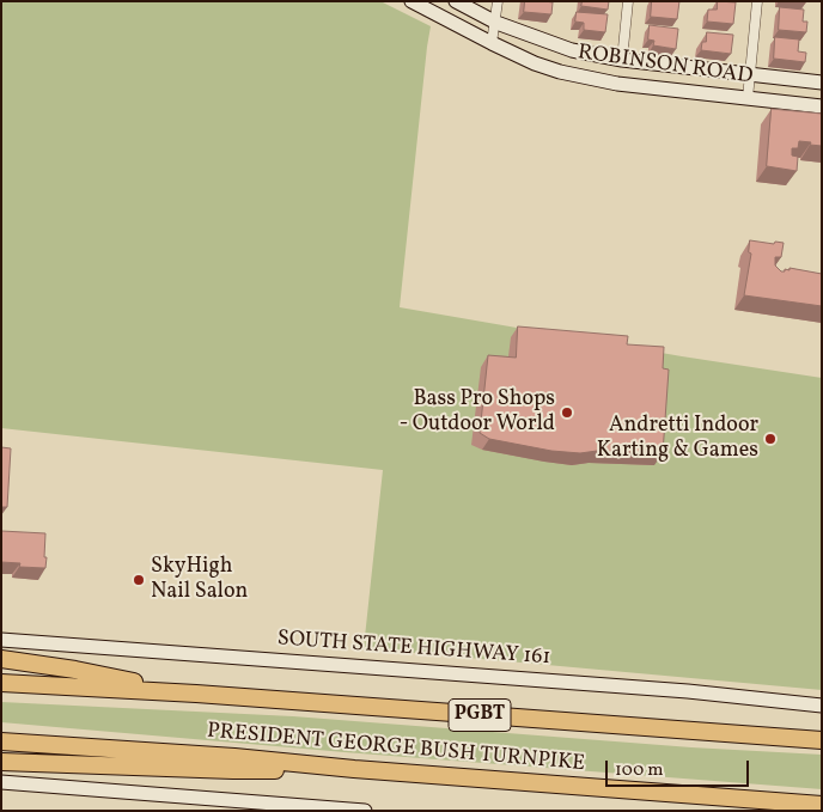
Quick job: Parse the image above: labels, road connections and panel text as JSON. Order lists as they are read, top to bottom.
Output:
{
  "streets": {
    "highway": ["PGBT", "PRESIDENT GEORGE BUSH TURNPIKE"],
    "main road": ["ROBINSON ROAD", "SOUTH STATE HIGHWAY 161"]
  },
  "places": ["Bass Pro Shops - Outdoor World", "Andretti Indoor Karting & Games", "SkyHigh Nail Salon"],
  "scale_bar": "100 m"
}
